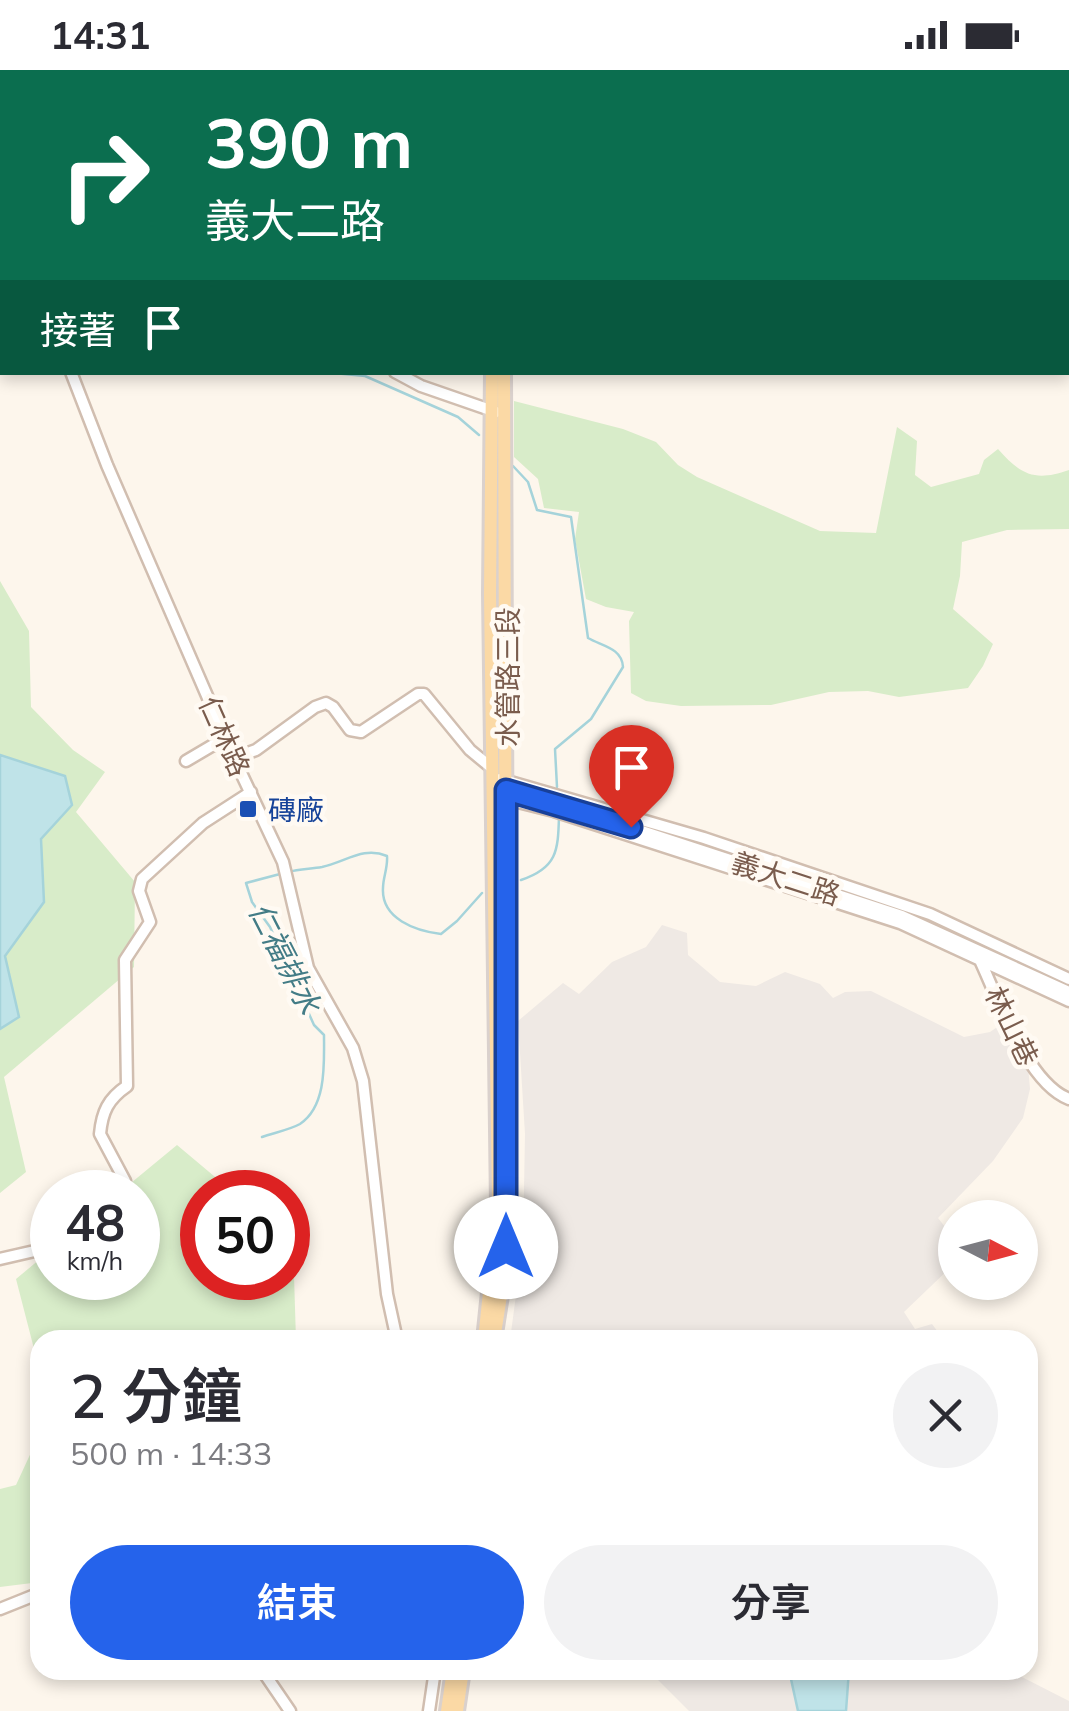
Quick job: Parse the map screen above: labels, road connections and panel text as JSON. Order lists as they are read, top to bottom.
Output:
{
  "streets": {
    "main road": ["水管路三段"],
    "street": ["仁林路", "義大二路", "林山巷"]
  },
  "crossings": [
    ["水管路三段", "義大二路"],
    ["義大二路", "林山巷"]
  ],
  "water": ["仁福排水"],
  "places": {
    "transit": ["磚廠"]
  },
  "north": "right",
  "page": {
    "status": "14:31",
    "turn": ["390 m", "義大二路"],
    "then": "接著",
    "speed": "48 km/h",
    "limit": "50",
    "heading": ["2 分鐘", "500 m · 14:33"],
    "buttons": ["結束", "分享"]
  }
}
